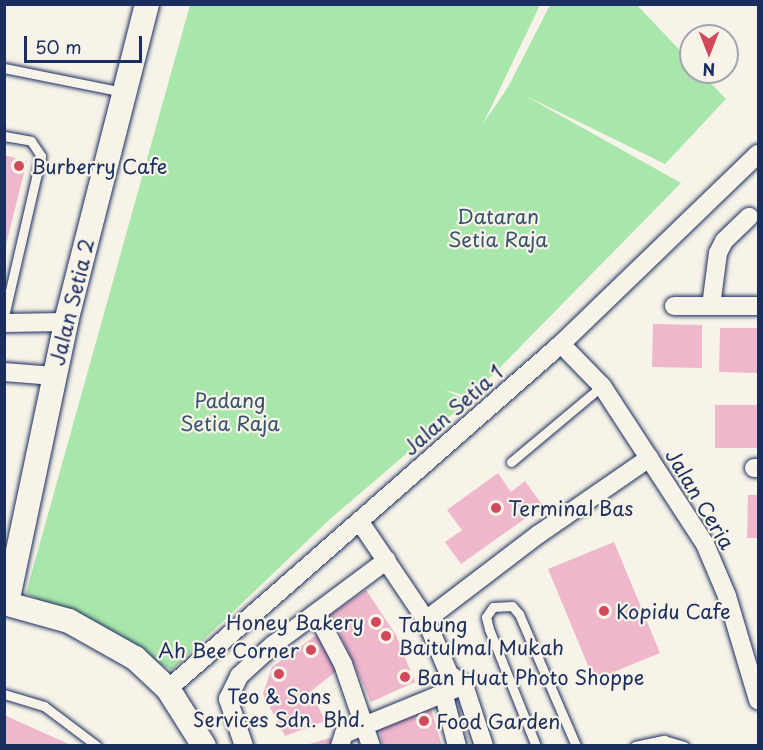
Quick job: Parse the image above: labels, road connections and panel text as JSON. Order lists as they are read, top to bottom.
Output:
{
  "streets": {
    "street": ["Jalan Setia 2", "Jalan Setia 1", "Jalan Ceria"]
  },
  "crossings": [
    ["Jalan Setia 1", "Jalan Ceria"]
  ],
  "parks": ["Dataran Setia Raja", "Padang Setia Raja"],
  "places": [
    "Burberry Cafe",
    "Terminal Bas",
    "Kopidu Cafe",
    "Honey Bakery",
    "Tabung Baitulmal Mukah",
    "Ah Bee Corner",
    "Teo & Sons Services Sdn. Bhd.",
    "Ban Huat Photo Shoppe",
    "Food Garden"
  ],
  "scale_bar": "50 m",
  "north": "bottom"
}
